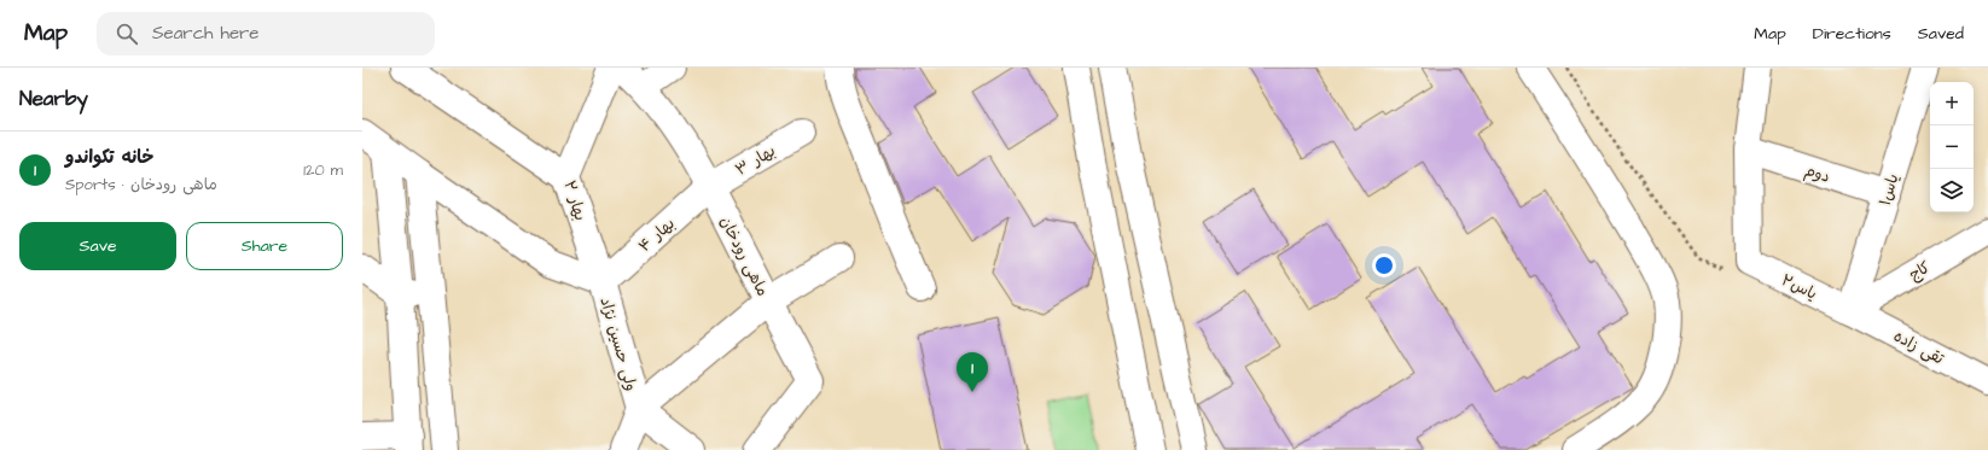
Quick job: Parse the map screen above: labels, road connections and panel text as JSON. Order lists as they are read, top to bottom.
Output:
{
  "streets": {
    "street": [
      "بهار ۳",
      "دوم",
      "یاس۱",
      "بهار ۲",
      "بهار ۴",
      "ماهی رودخان",
      "کاج",
      "یاس۲",
      "ولی حسین نژاد",
      "تقی زاده"
    ]
  },
  "crossings": [
    ["بهار ۳", "بهار ۴"],
    ["بهار ۳", "ماهی رودخان"],
    ["دوم", "یاس۱"],
    ["یاس۱", "کاج"],
    ["یاس۱", "یاس۲"],
    ["یاس۱", "تقی زاده"],
    ["بهار ۲", "بهار ۴"],
    ["بهار ۲", "ولی حسین نژاد"],
    ["بهار ۴", "ماهی رودخان"],
    ["بهار ۴", "ولی حسین نژاد"],
    ["کاج", "یاس۲"],
    ["کاج", "تقی زاده"],
    ["یاس۲", "تقی زاده"]
  ],
  "page": {
    "header": "Map",
    "search": "Search here",
    "nav": ["Map", "Directions", "Saved"],
    "heading": "Nearby",
    "map_buttons": ["+", "−"],
    "list": [
      {
        "mark": "1",
        "name": "خانه تکواندو",
        "note": "Sports · ماهی رودخان",
        "value": "120 m"
      }
    ],
    "buttons": ["Save", "Share"],
    "pins": "1"
  }
}
